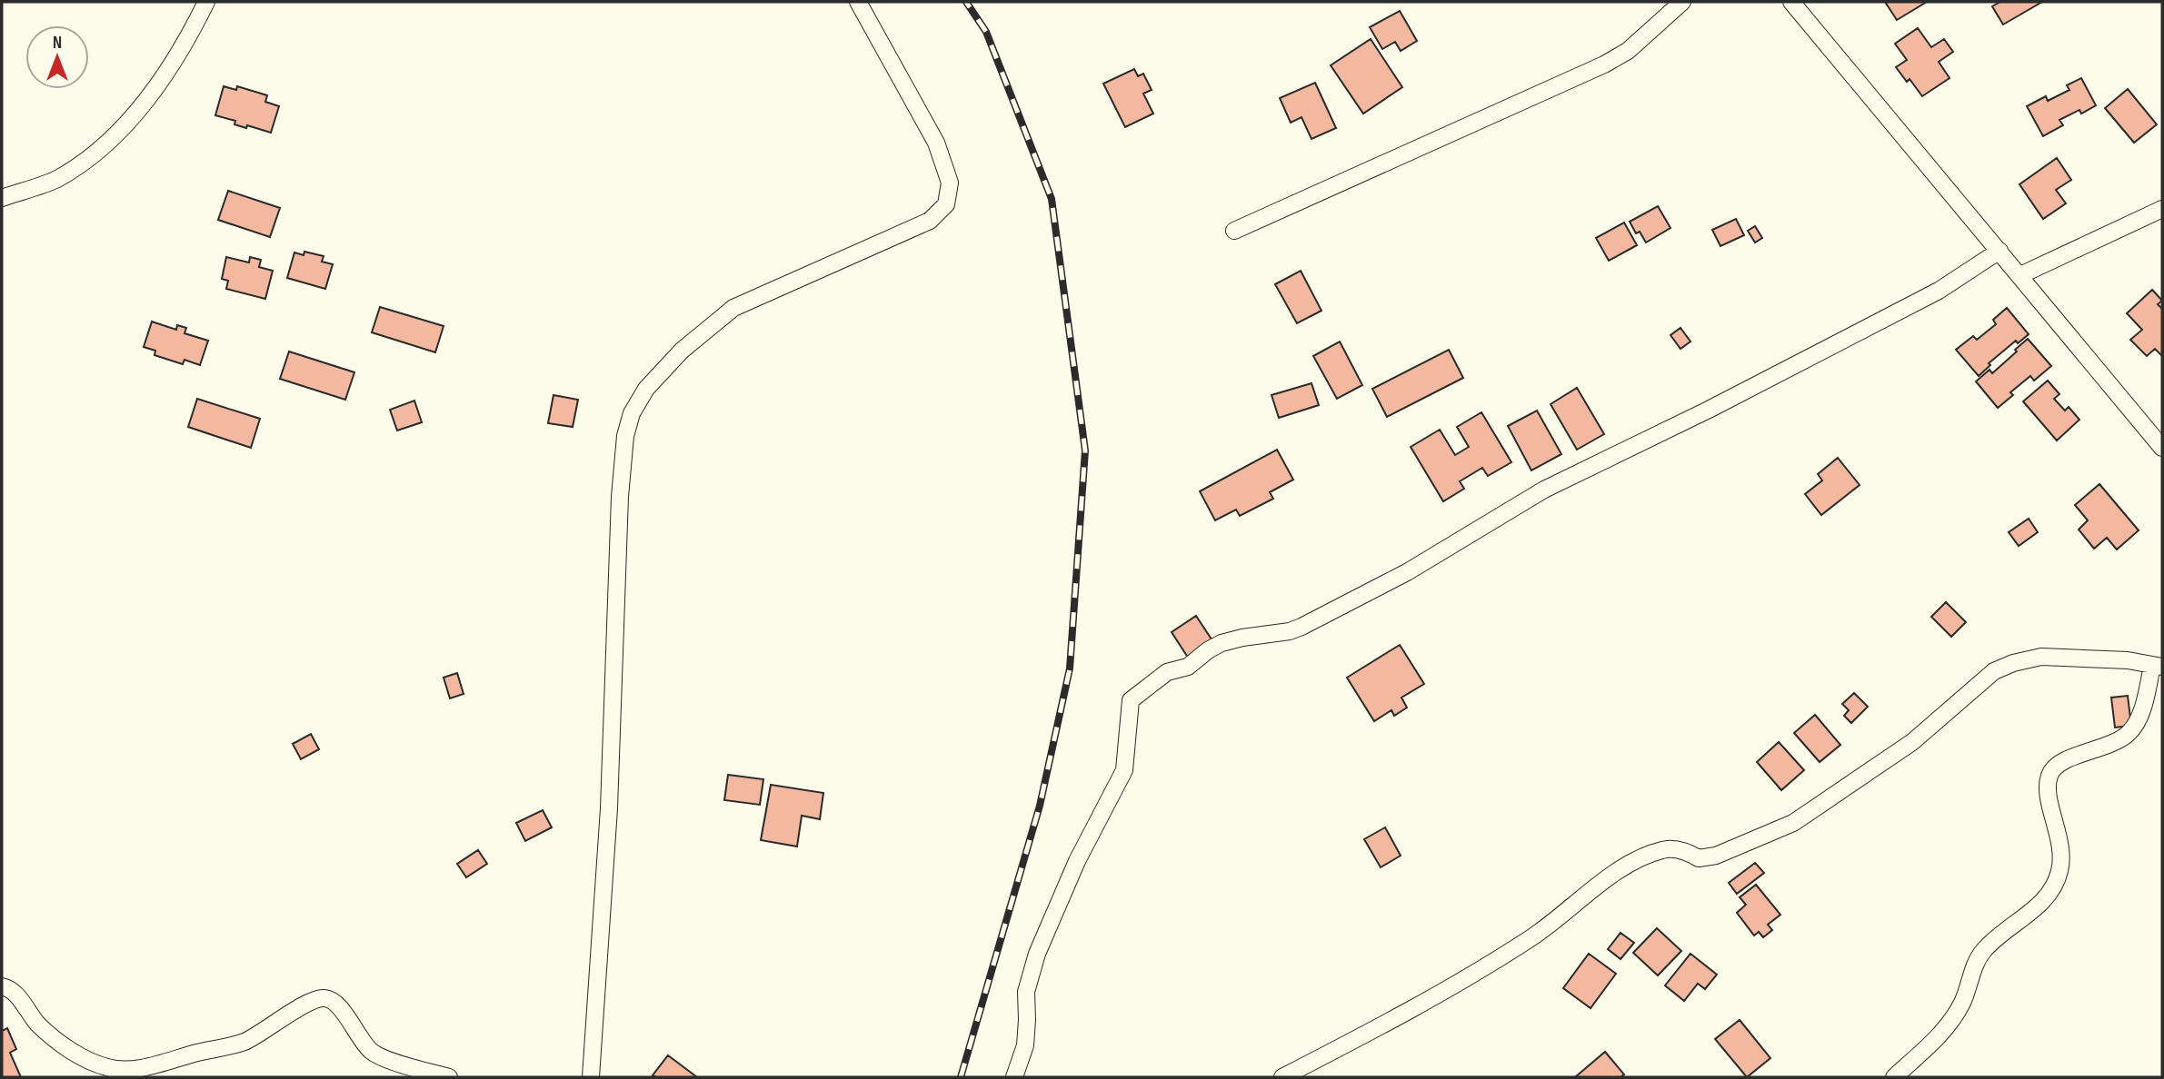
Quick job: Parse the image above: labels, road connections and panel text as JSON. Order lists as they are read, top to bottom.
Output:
{
  "north": "top"
}
